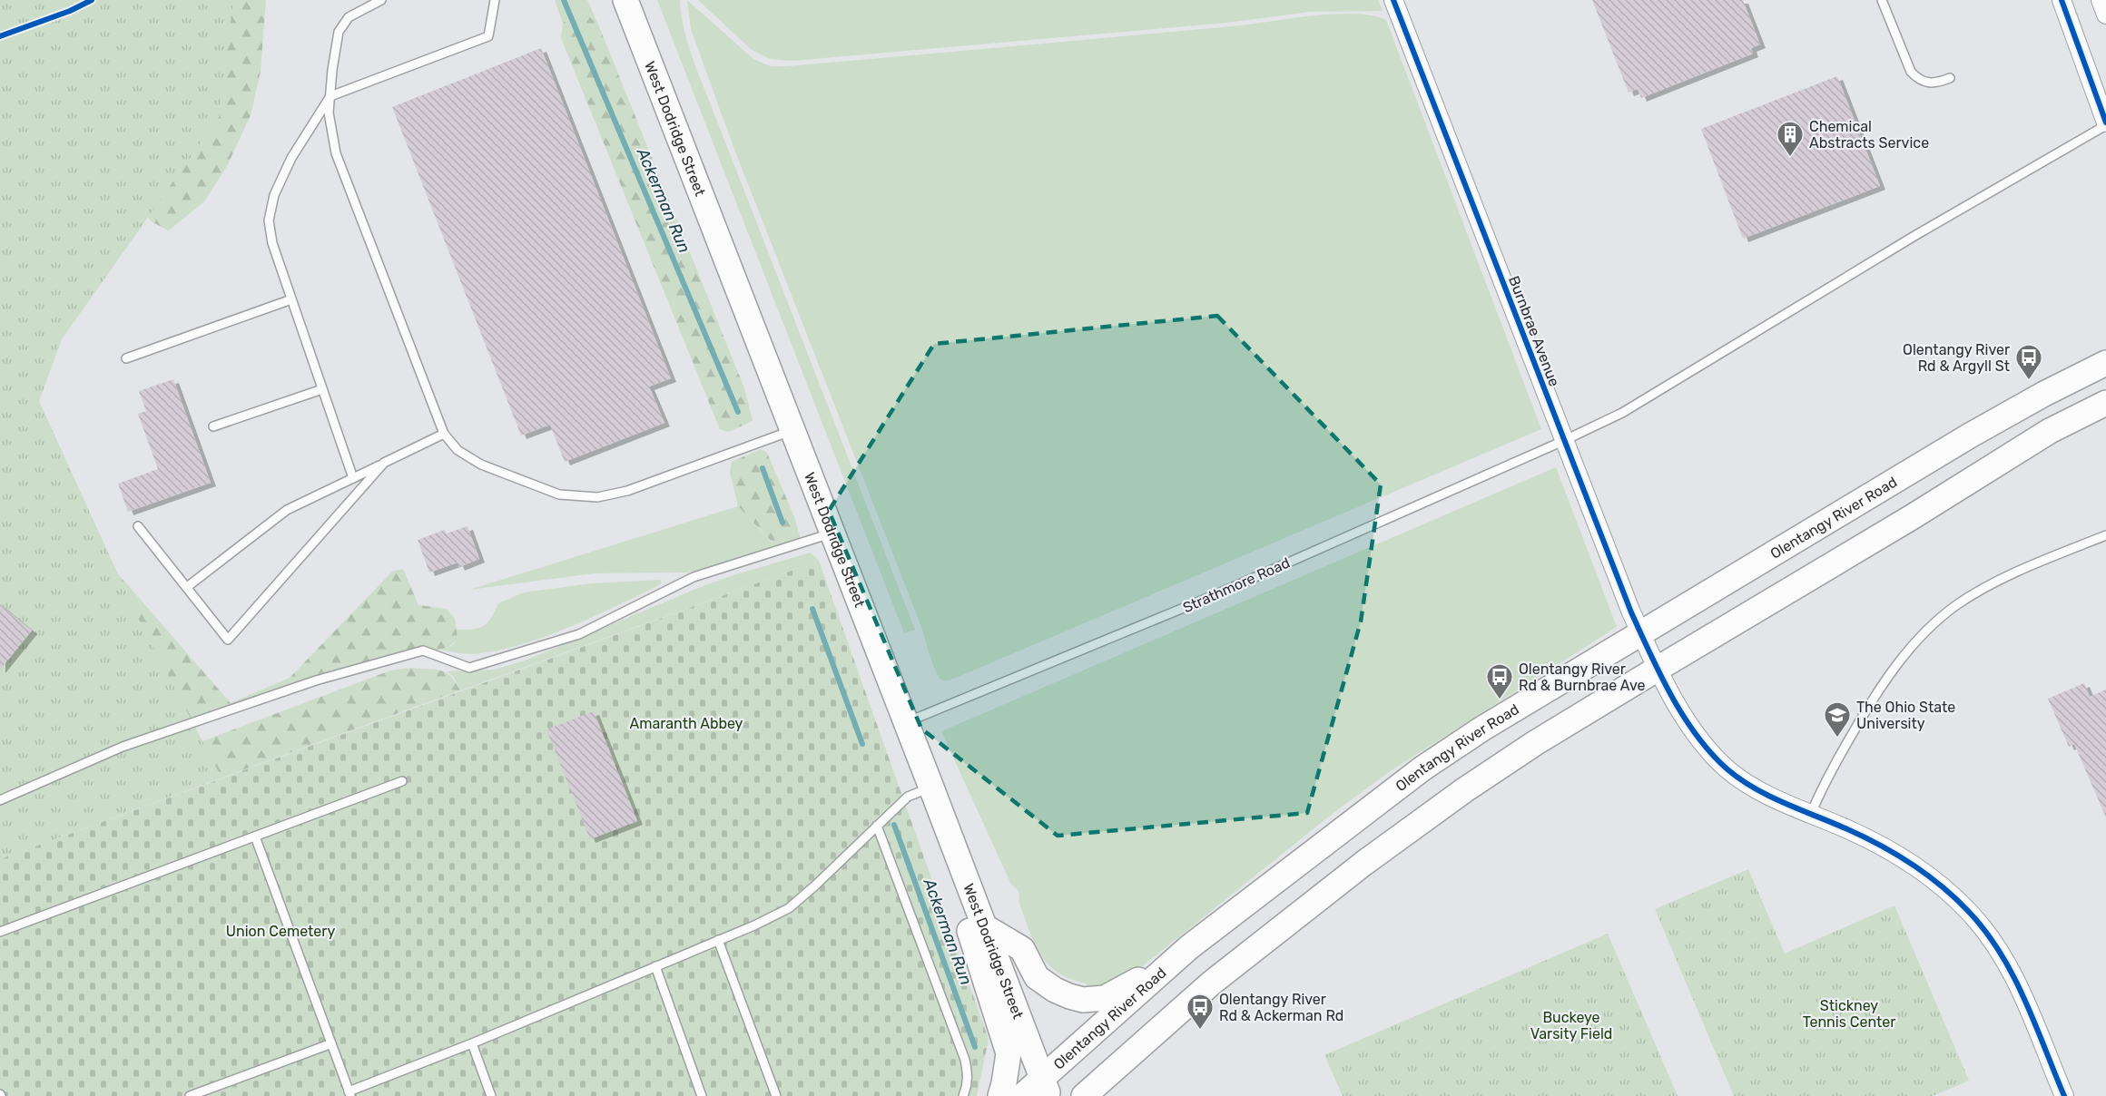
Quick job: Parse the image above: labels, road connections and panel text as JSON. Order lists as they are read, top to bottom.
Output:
{
  "streets": {
    "main road": ["West Dodridge Street", "Olentangy River Road"],
    "street": ["Burnbrae Avenue"],
    "lane": ["Strathmore Road"]
  },
  "crossings": [
    ["West Dodridge Street", "Olentangy River Road"],
    ["West Dodridge Street", "Strathmore Road"],
    ["Burnbrae Avenue", "Olentangy River Road"],
    ["Burnbrae Avenue", "Strathmore Road"]
  ],
  "water": ["Ackerman Run"],
  "parks": [
    "Amaranth Abbey",
    "Union Cemetery",
    "Stickney Tennis Center",
    "Buckeye Varsity Field"
  ],
  "places": {
    "building": ["Chemical Abstracts Service"],
    "bus stop": ["Olentangy River Rd & Argyll St", "Olentangy River Rd & Burnbrae Ave", "Olentangy River Rd & Ackerman Rd"],
    "school or university": ["The Ohio State University"]
  }
}
